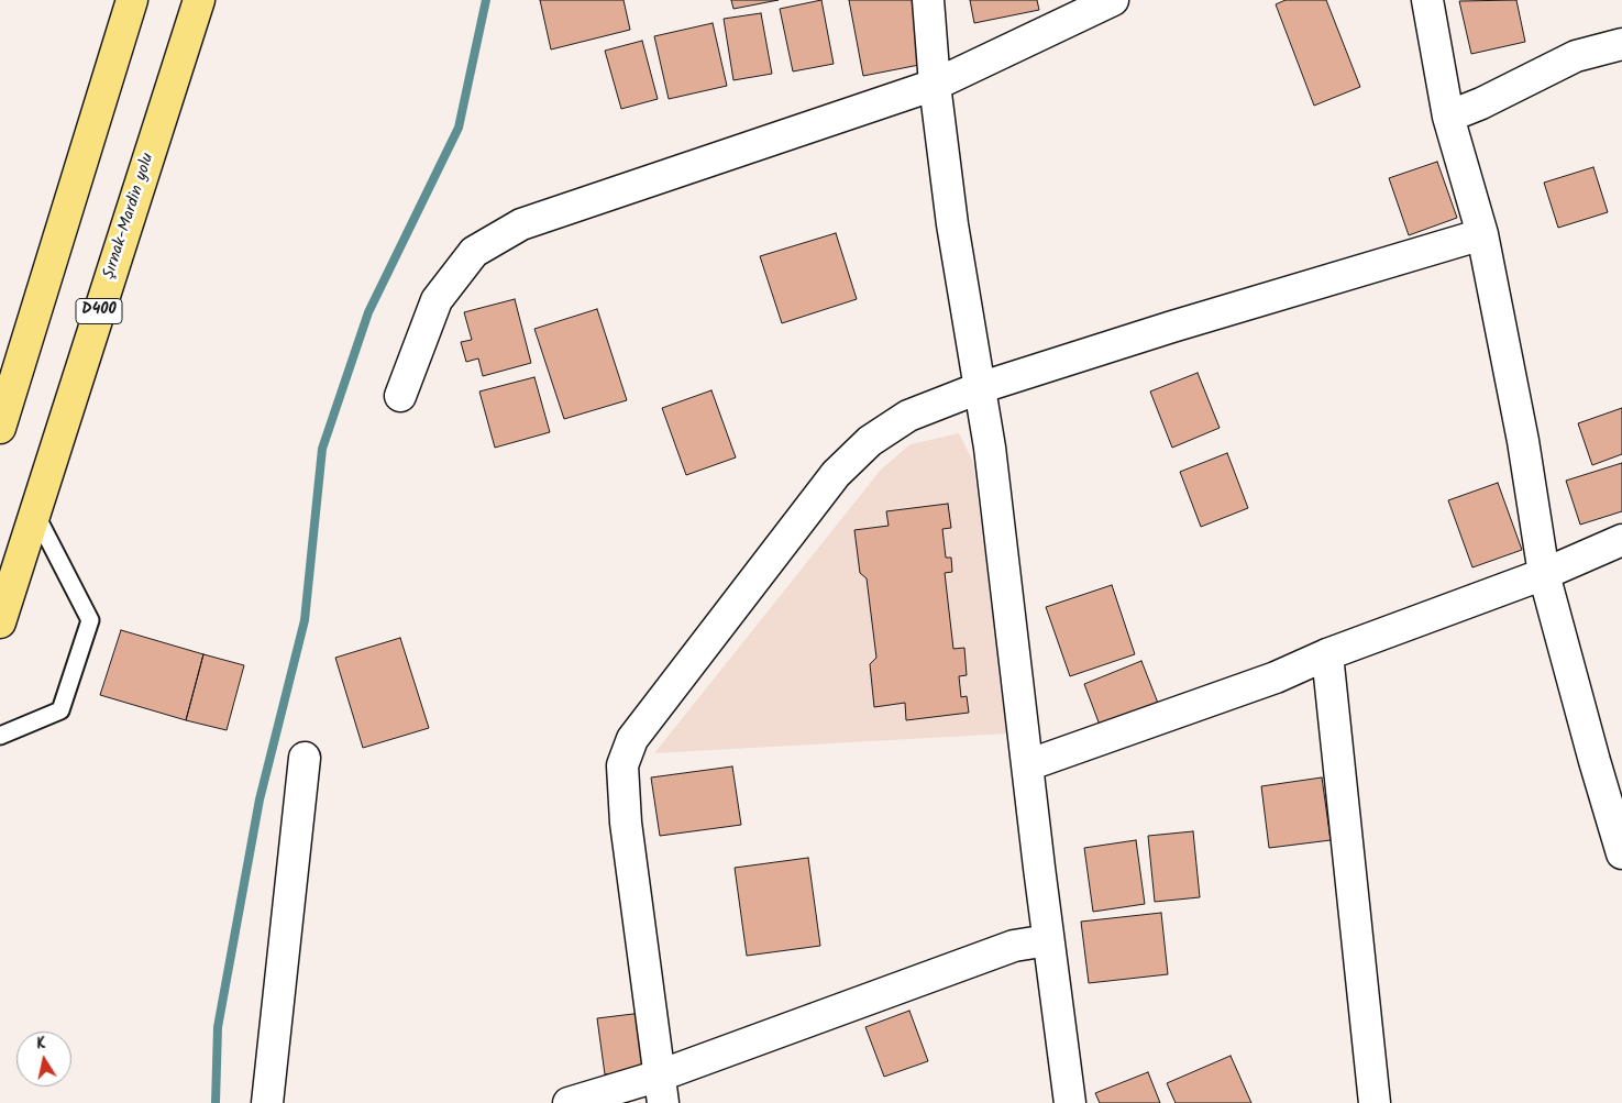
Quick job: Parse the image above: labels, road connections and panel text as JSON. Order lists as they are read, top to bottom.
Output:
{
  "streets": {
    "highway": ["Şırnak-Mardin yolu", "D400"]
  },
  "north": "top"
}
